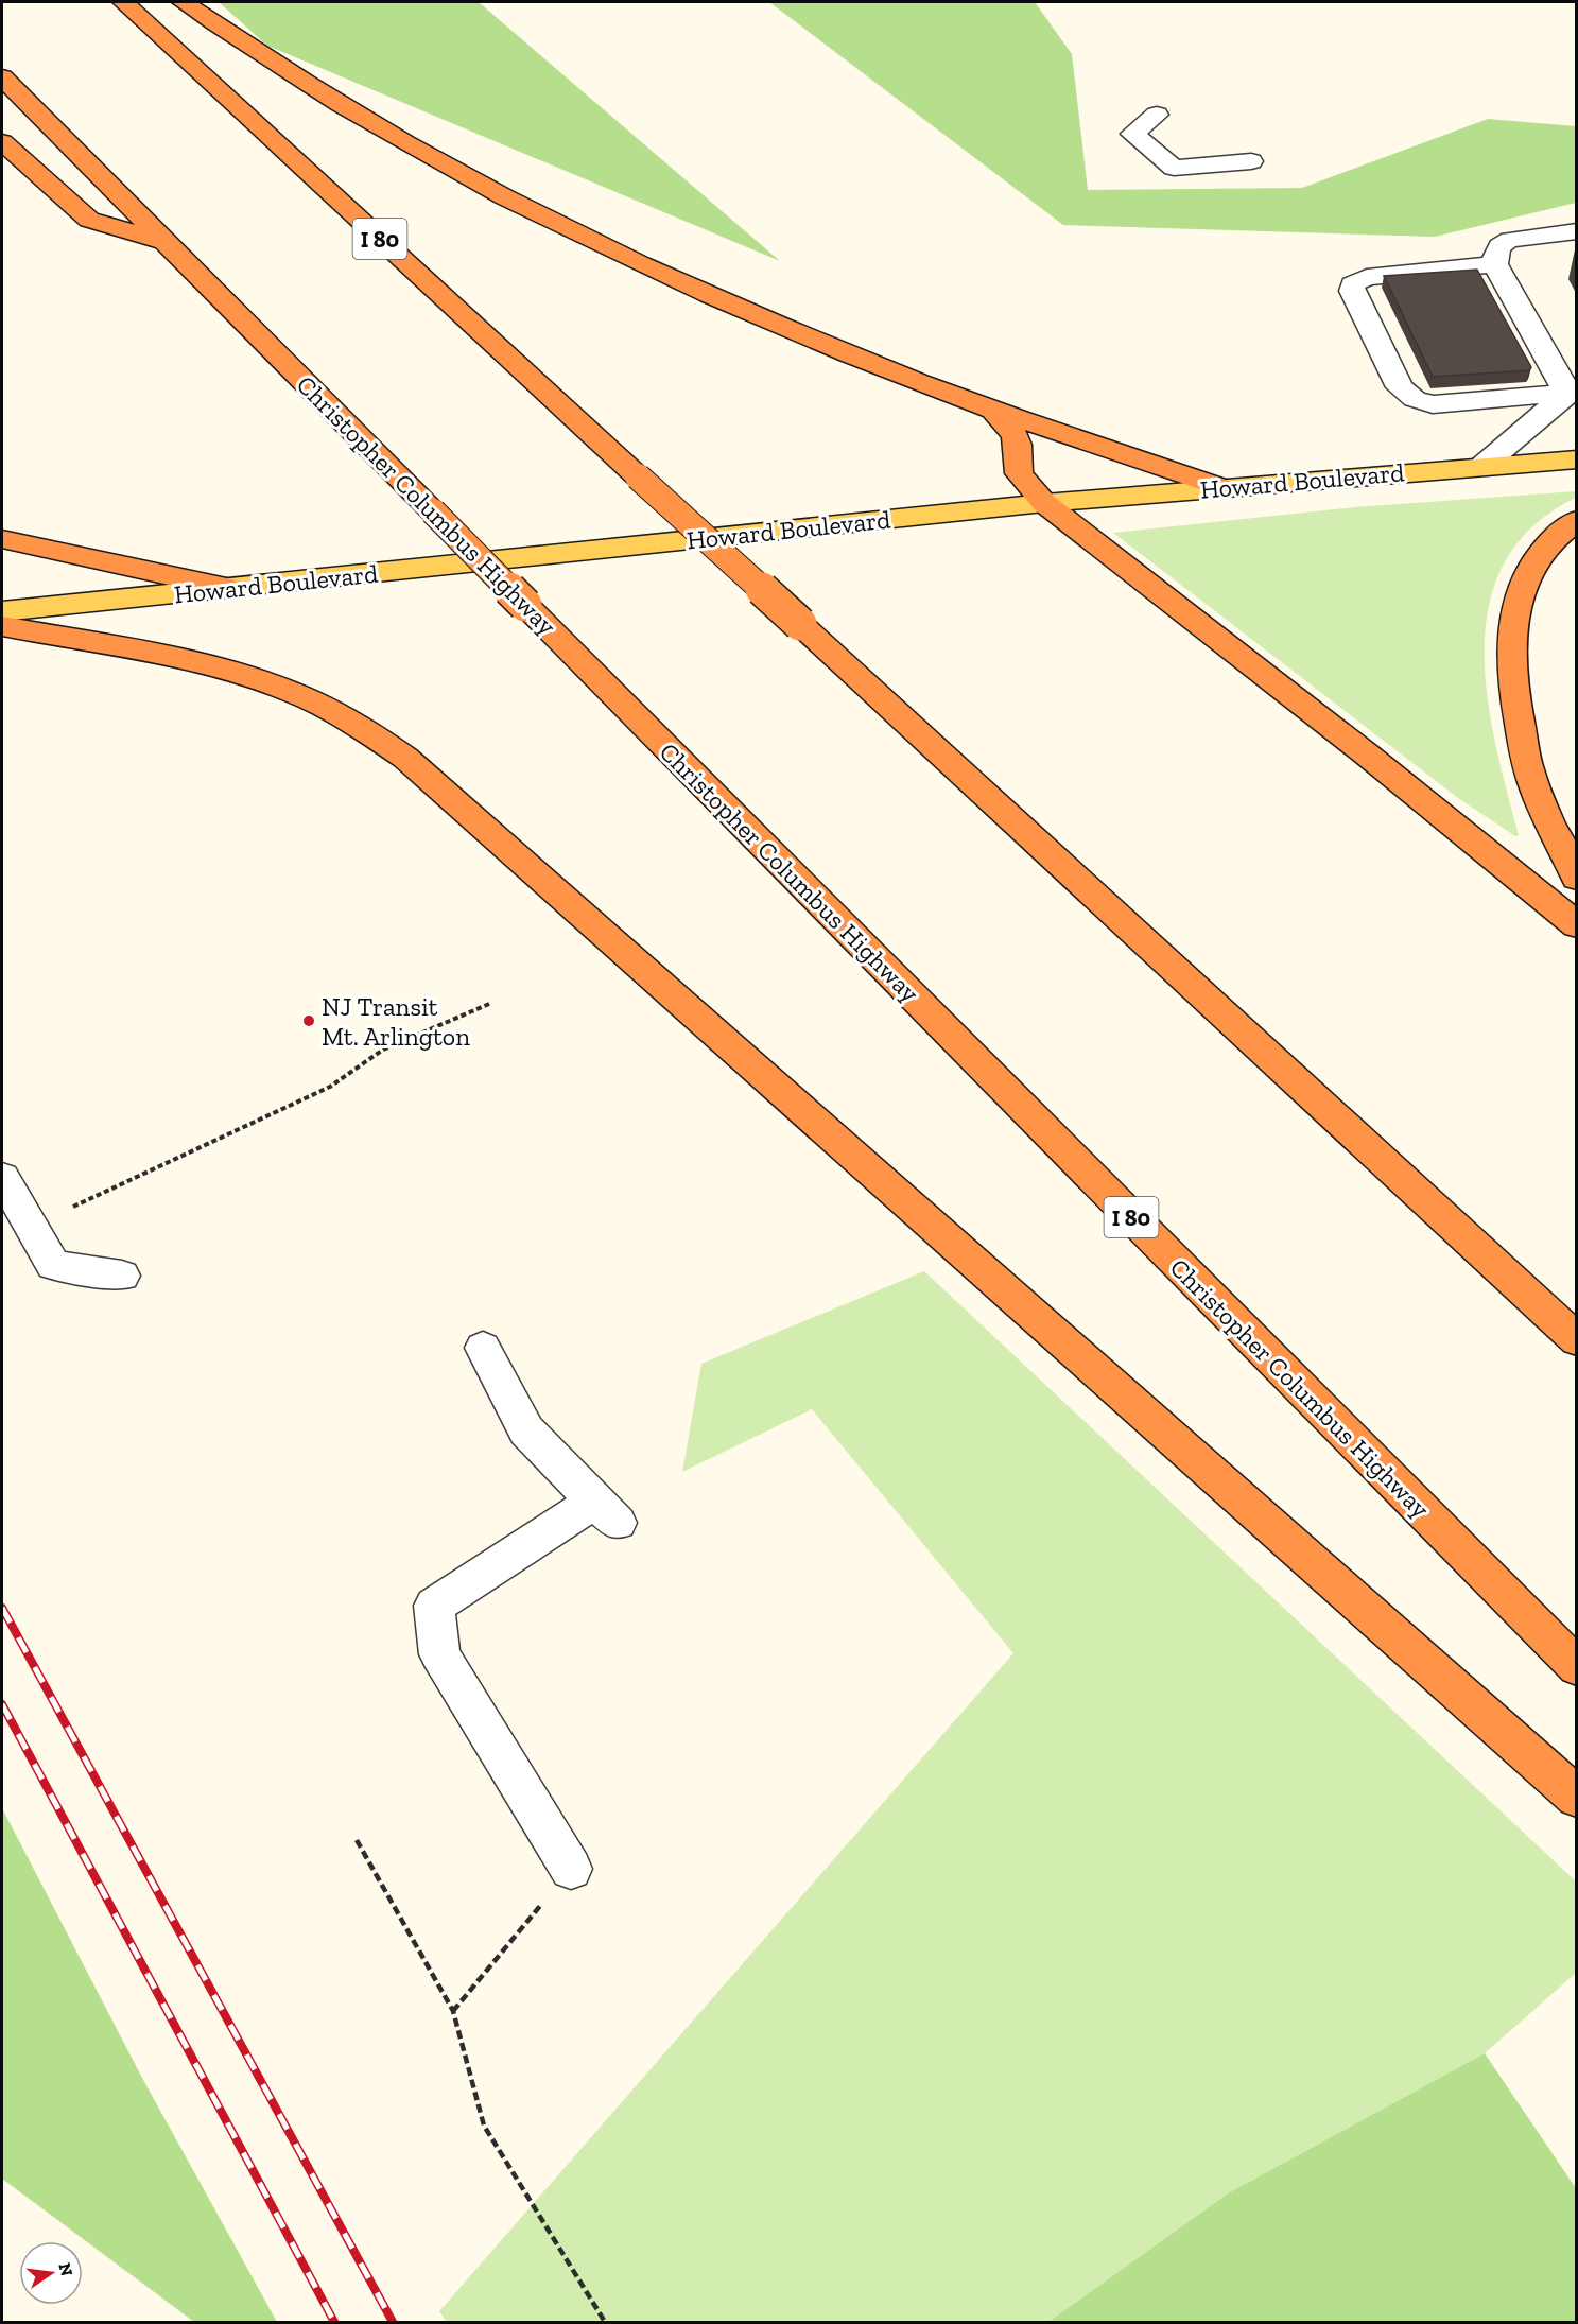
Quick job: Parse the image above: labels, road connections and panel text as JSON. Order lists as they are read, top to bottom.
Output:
{
  "streets": {
    "highway": ["I 80", "Christopher Columbus Highway"],
    "main road": ["Howard Boulevard"]
  },
  "places": ["NJ Transit Mt. Arlington"],
  "north": "right"
}
